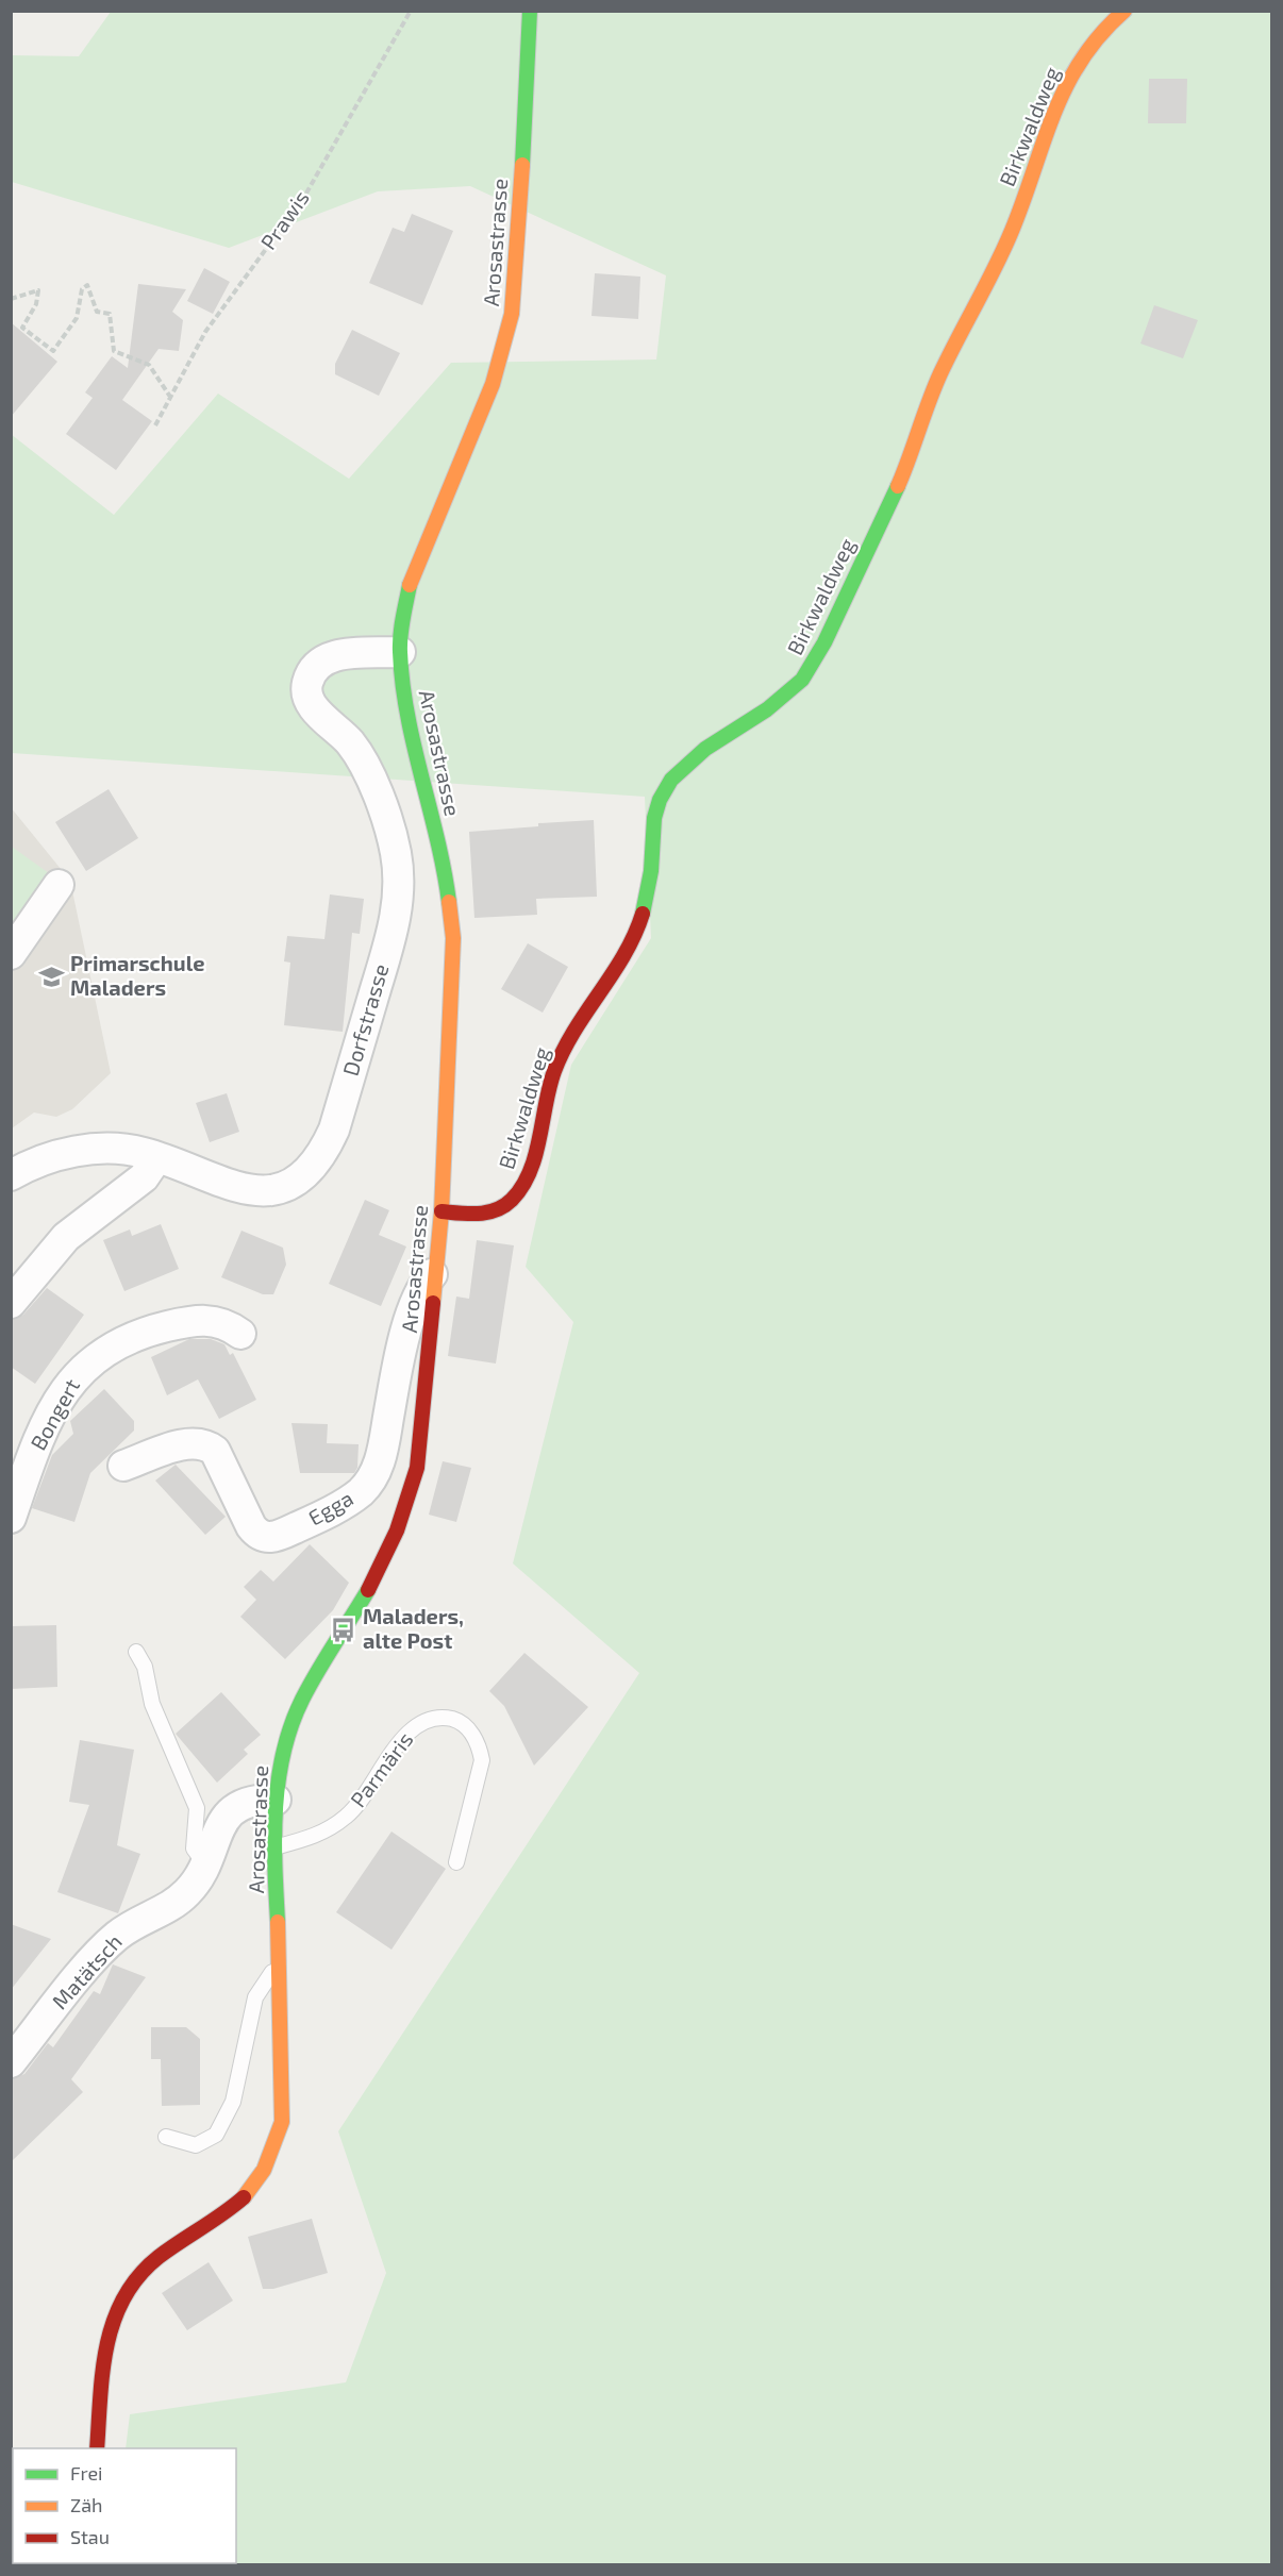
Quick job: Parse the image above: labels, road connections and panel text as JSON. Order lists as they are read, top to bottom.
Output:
{
  "streets": {
    "main road": ["Birkwaldweg", "Arosastrasse"],
    "street": [
      "Dorfstrasse",
      "Bongert",
      "Egga",
      "Matätsch"
    ],
    "lane": ["Parmäris"],
    "path": ["Prawis"]
  },
  "crossings": [
    ["Birkwaldweg", "Arosastrasse"],
    ["Arosastrasse", "Dorfstrasse"],
    ["Arosastrasse", "Egga"],
    ["Arosastrasse", "Parmäris"],
    ["Arosastrasse", "Matätsch"]
  ],
  "places": {
    "school or university": ["Primarschule Maladers"],
    "bus stop": ["Maladers, alte Post"]
  },
  "legend": ["Frei", "Zäh", "Stau"]
}
